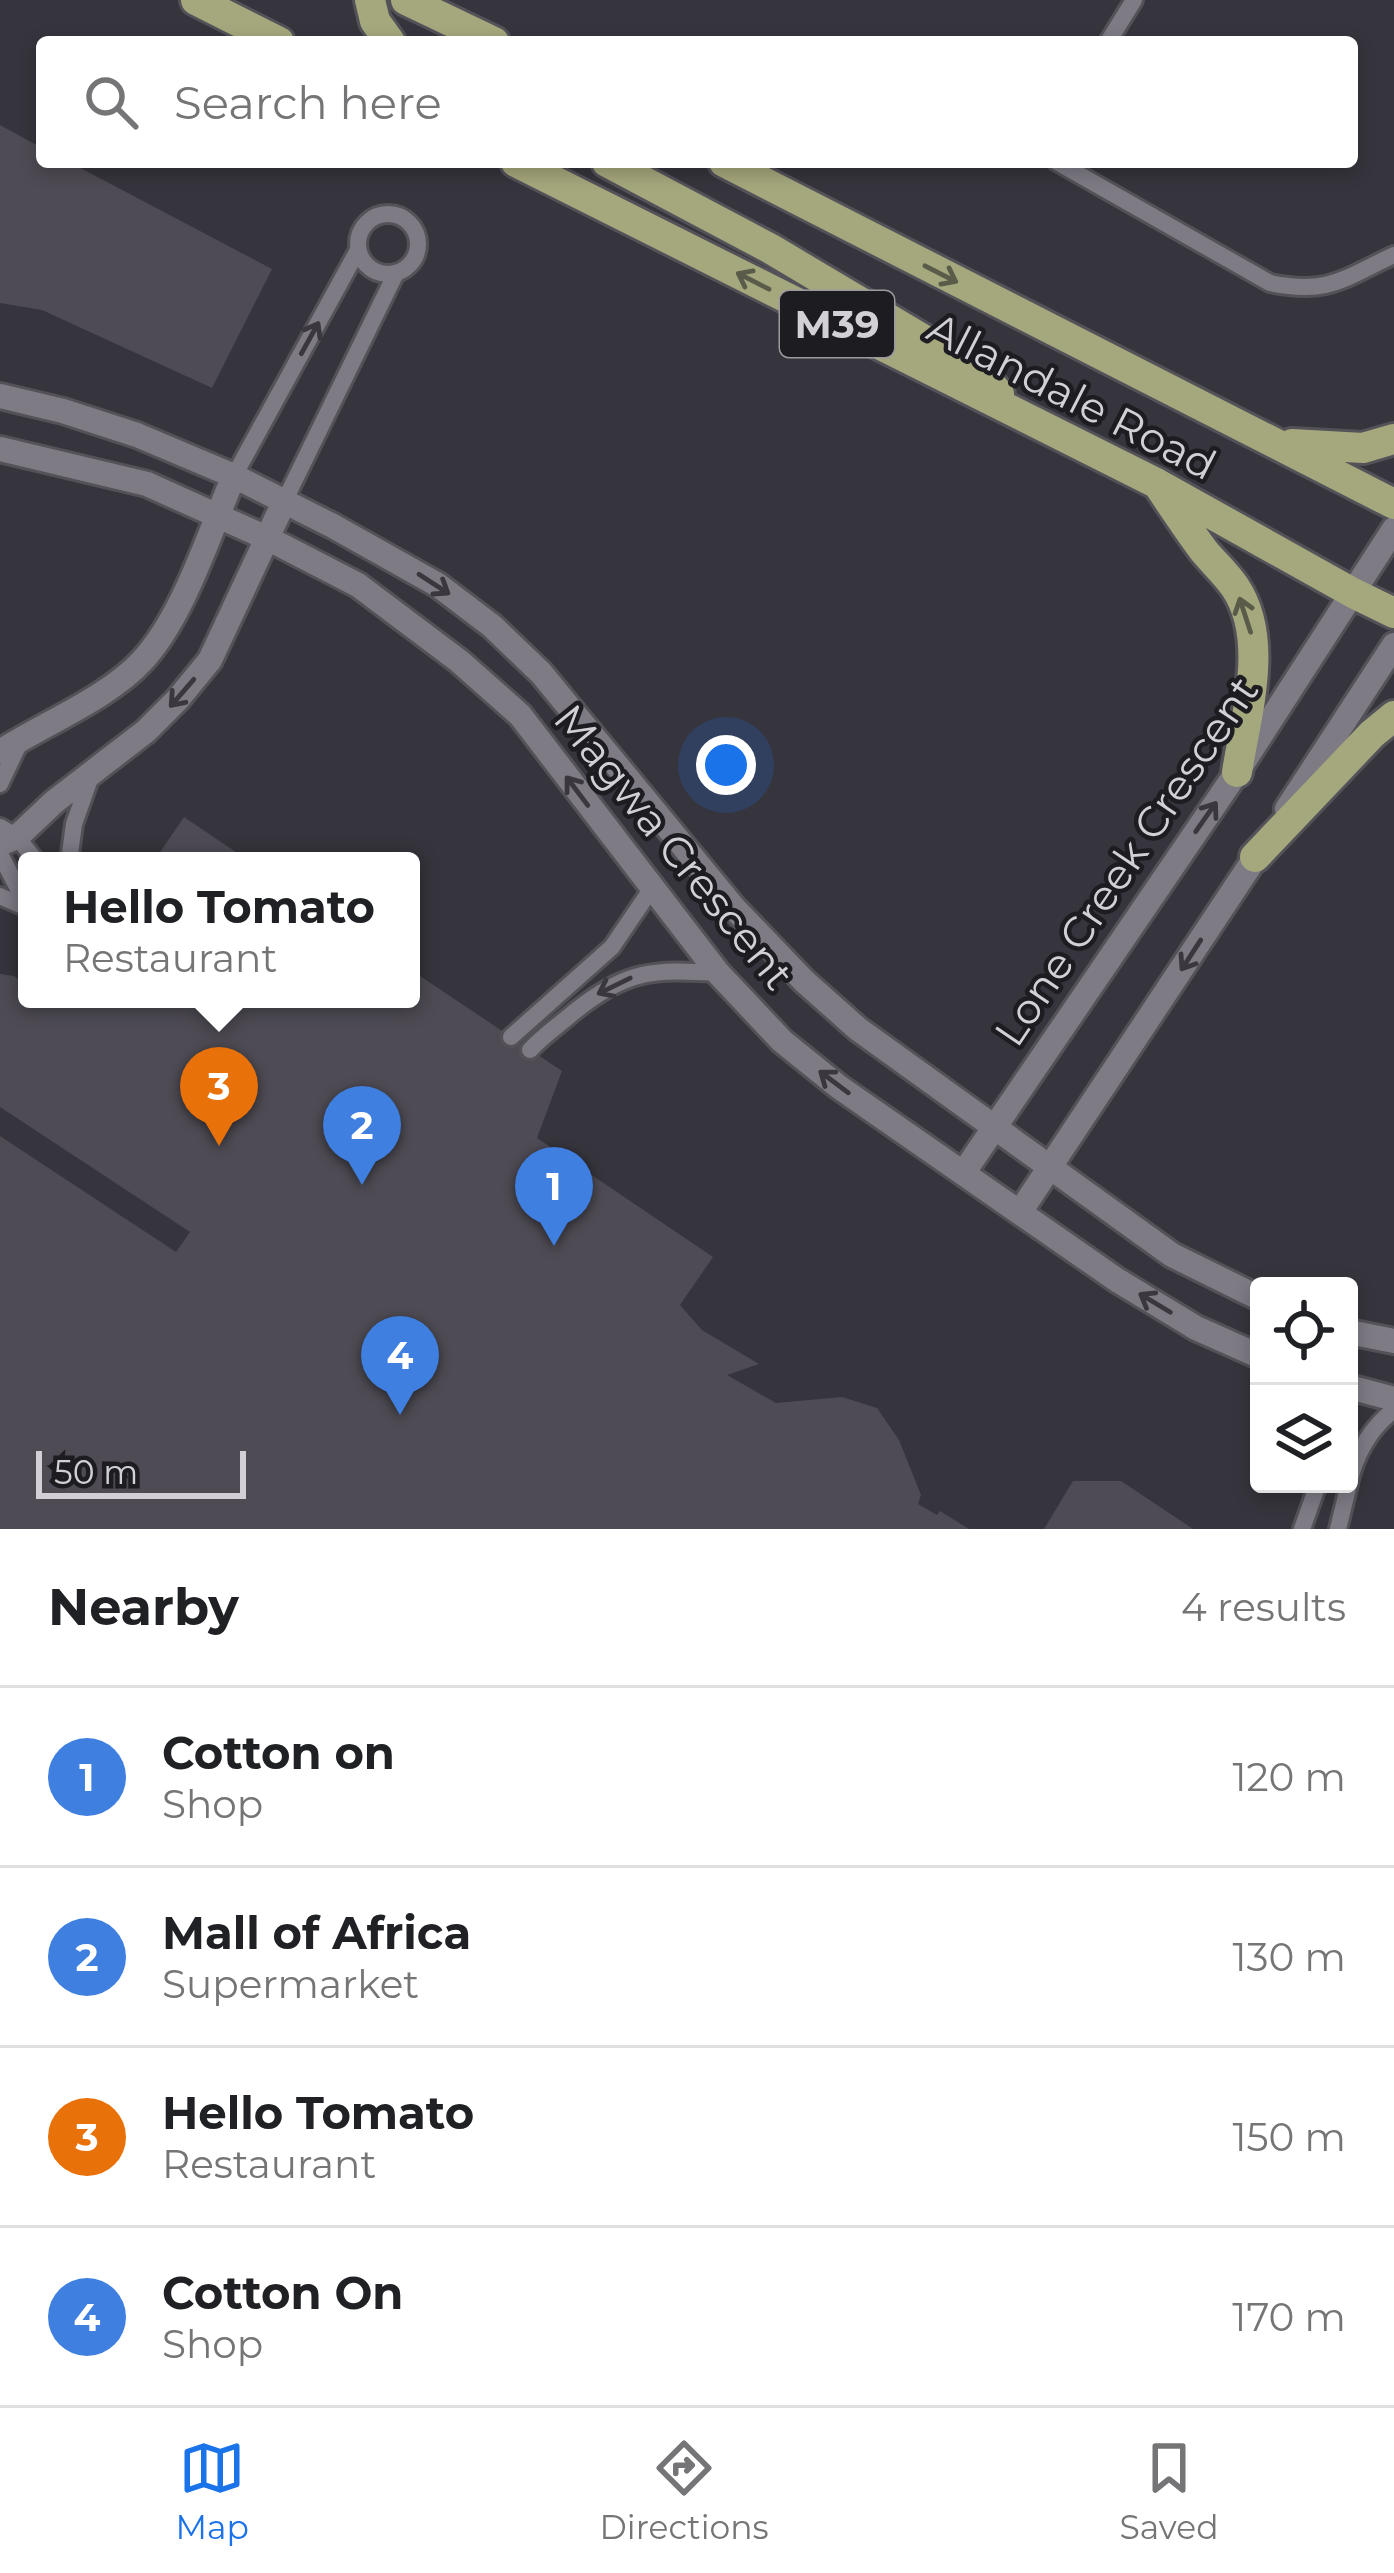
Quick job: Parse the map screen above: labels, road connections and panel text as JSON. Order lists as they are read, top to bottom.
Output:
{
  "streets": {
    "main road": ["M39", "Allandale Road"],
    "street": ["Magwa Crescent", "Lone Creek Crescent"]
  },
  "crossings": [
    ["Allandale Road", "Lone Creek Crescent"],
    ["Magwa Crescent", "Lone Creek Crescent"]
  ],
  "scale_bar": "50 m",
  "page": {
    "search": "Search here",
    "popup": ["Hello Tomato", "Restaurant"],
    "pins": [
      "3",
      "2",
      "1",
      "4"
    ],
    "scale": "50 m",
    "heading": ["Nearby", "4 results"],
    "list": [
      {
        "mark": "1",
        "name": "Cotton on",
        "note": "Shop",
        "value": "120 m"
      },
      {
        "mark": "2",
        "name": "Mall of Africa",
        "note": "Supermarket",
        "value": "130 m"
      },
      {
        "mark": "3",
        "name": "Hello Tomato",
        "note": "Restaurant",
        "value": "150 m"
      },
      {
        "mark": "4",
        "name": "Cotton On",
        "note": "Shop",
        "value": "170 m"
      }
    ],
    "nav": ["Map", "Directions", "Saved"]
  }
}
